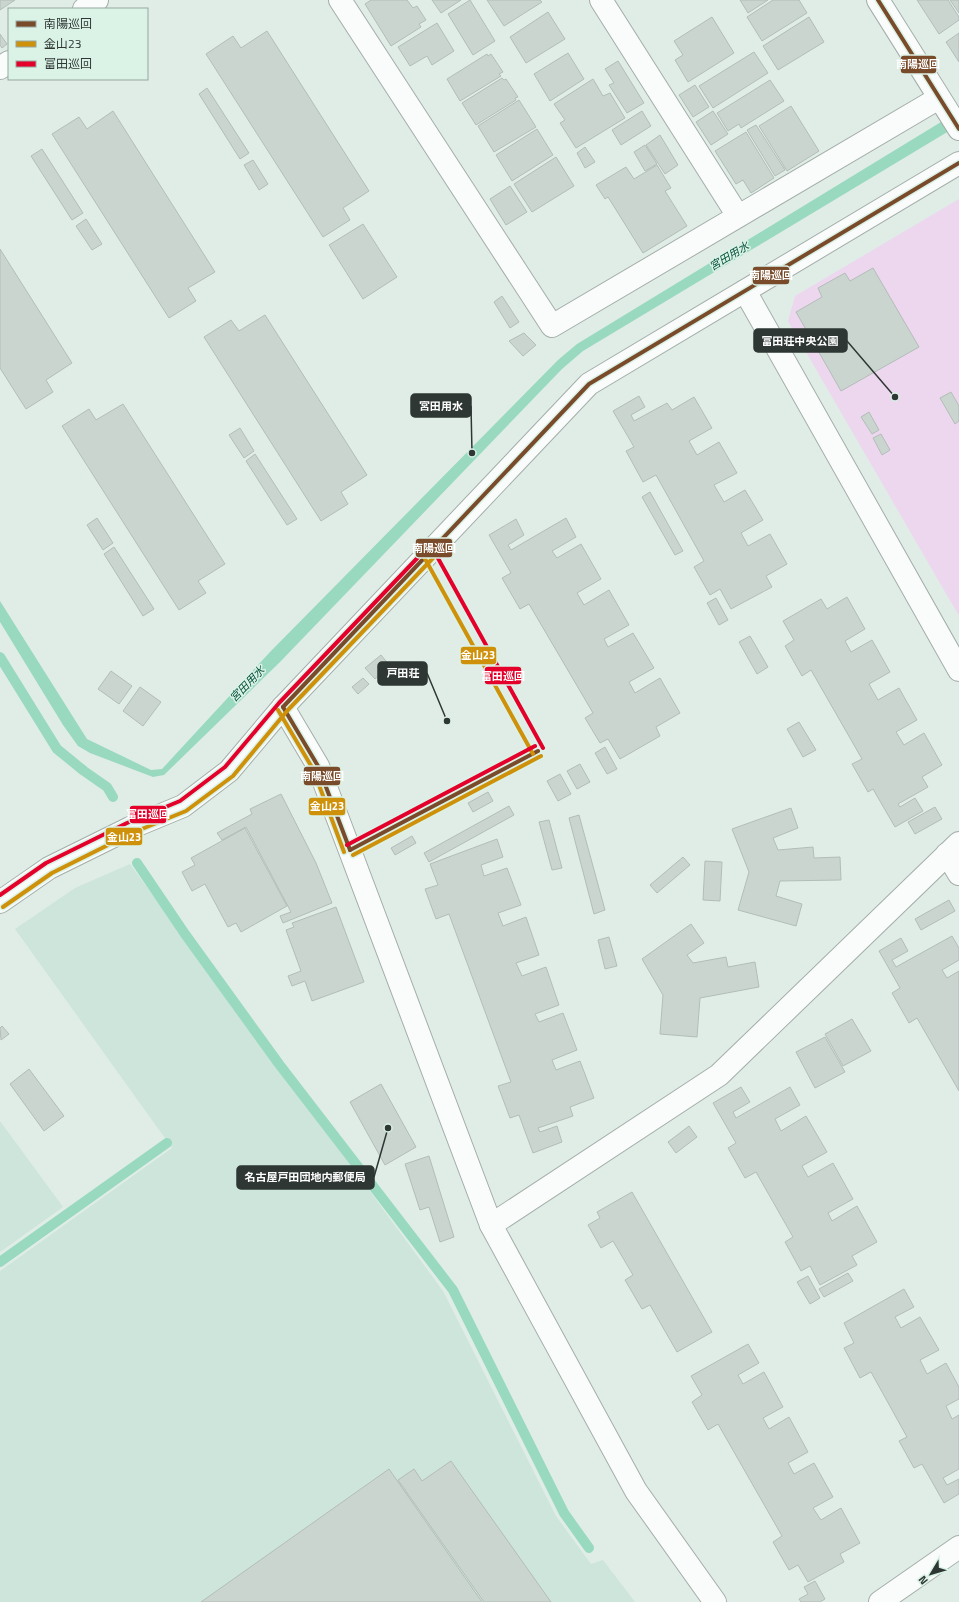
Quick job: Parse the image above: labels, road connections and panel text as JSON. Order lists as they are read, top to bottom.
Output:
{
  "water": ["宮田用水"],
  "places": [
    "富田荘中央公園",
    "宮田用水",
    "戸田荘",
    "名古屋戸田団地内郵便局"
  ],
  "lines": ["transit line 南陽巡回", "transit line 富田巡回", "transit line 金山23"],
  "legend": ["南陽巡回", "金山23", "富田巡回"],
  "north": "bottom left"
}
